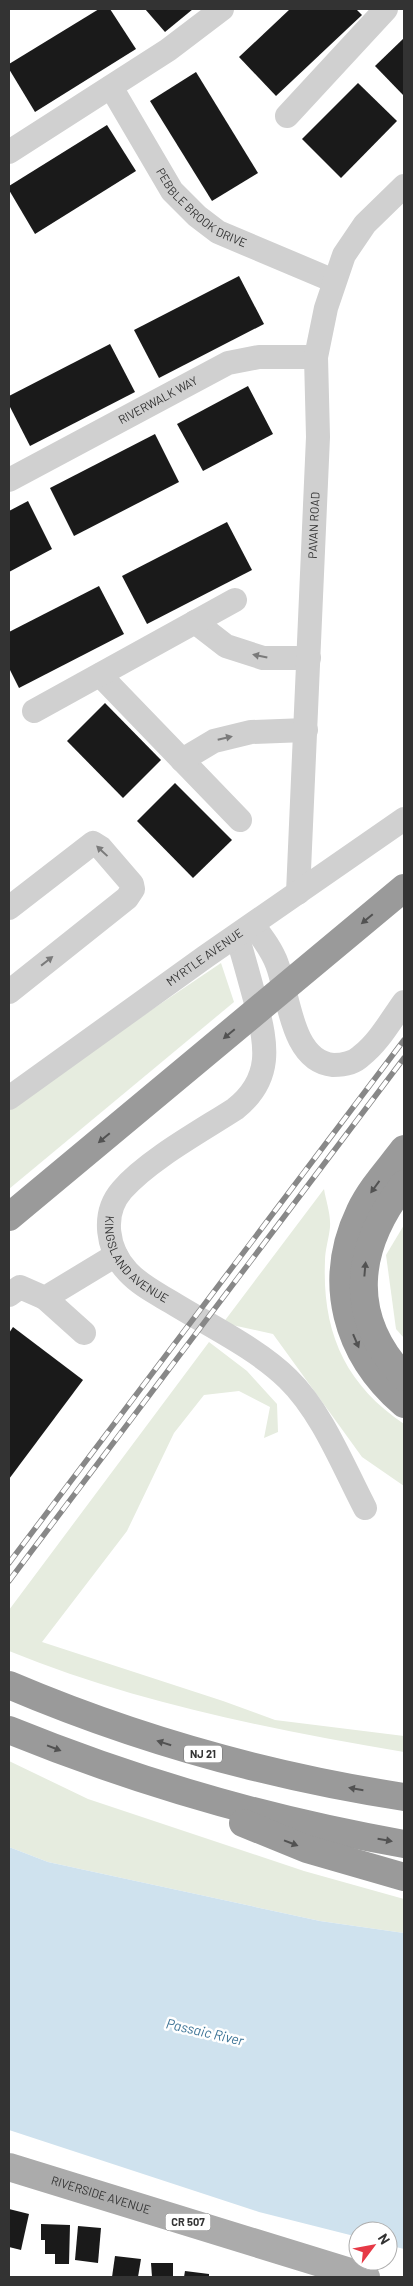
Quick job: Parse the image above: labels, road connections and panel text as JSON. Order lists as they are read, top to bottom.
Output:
{
  "streets": {
    "highway": ["NJ 21"],
    "main road": ["RIVERSIDE AVENUE", "CR 507"],
    "street": [
      "PEBBLE BROOK DRIVE",
      "RIVERWALK WAY",
      "PAVAN ROAD",
      "MYRTLE AVENUE",
      "KINGSLAND AVENUE"
    ]
  },
  "crossings": [
    ["PEBBLE BROOK DRIVE", "PAVAN ROAD"],
    ["RIVERWALK WAY", "PAVAN ROAD"],
    ["PAVAN ROAD", "MYRTLE AVENUE"],
    ["MYRTLE AVENUE", "KINGSLAND AVENUE"]
  ],
  "water": ["Passaic River"],
  "north": "top right"
}
